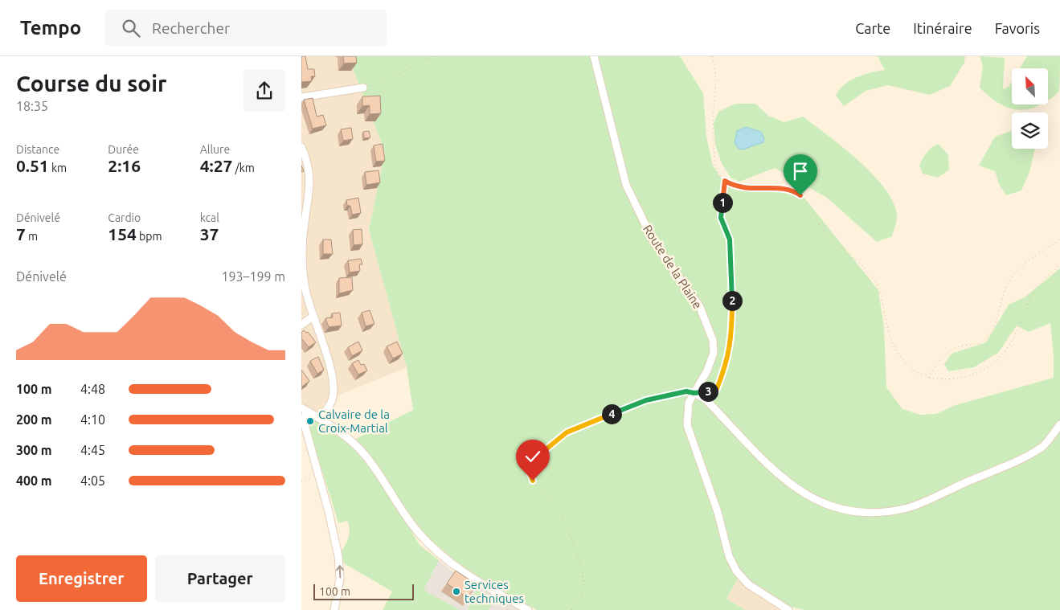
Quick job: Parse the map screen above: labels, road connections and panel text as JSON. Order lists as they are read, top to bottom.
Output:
{
  "streets": {
    "street": ["Route de la Plaine"]
  },
  "places": ["Calvaire de la Croix-Martial", "Services techniques"],
  "scale_bar": "100 m",
  "north": "top left",
  "page": {
    "header": "Tempo",
    "search": "Rechercher",
    "nav": ["Carte", "Itinéraire", "Favoris"],
    "heading": ["Course du soir", "18:35"],
    "stats": [
      ["Distance", "0.51 km"],
      ["Durée", "2:16"],
      ["Allure", "4:27 /km"],
      ["Dénivelé", "7 m"],
      ["Cardio", "154 bpm"],
      ["kcal", "37"]
    ],
    "pins": [
      "1",
      "2",
      "3",
      "4"
    ],
    "chart": ["Dénivelé", "193–199 m"],
    "list": [
      {
        "name": "100 m",
        "note": "4:48"
      },
      {
        "name": "200 m",
        "note": "4:10"
      },
      {
        "name": "300 m",
        "note": "4:45"
      },
      {
        "name": "400 m",
        "note": "4:05"
      }
    ],
    "buttons": ["Enregistrer", "Partager"],
    "scale": "100 m"
  }
}
